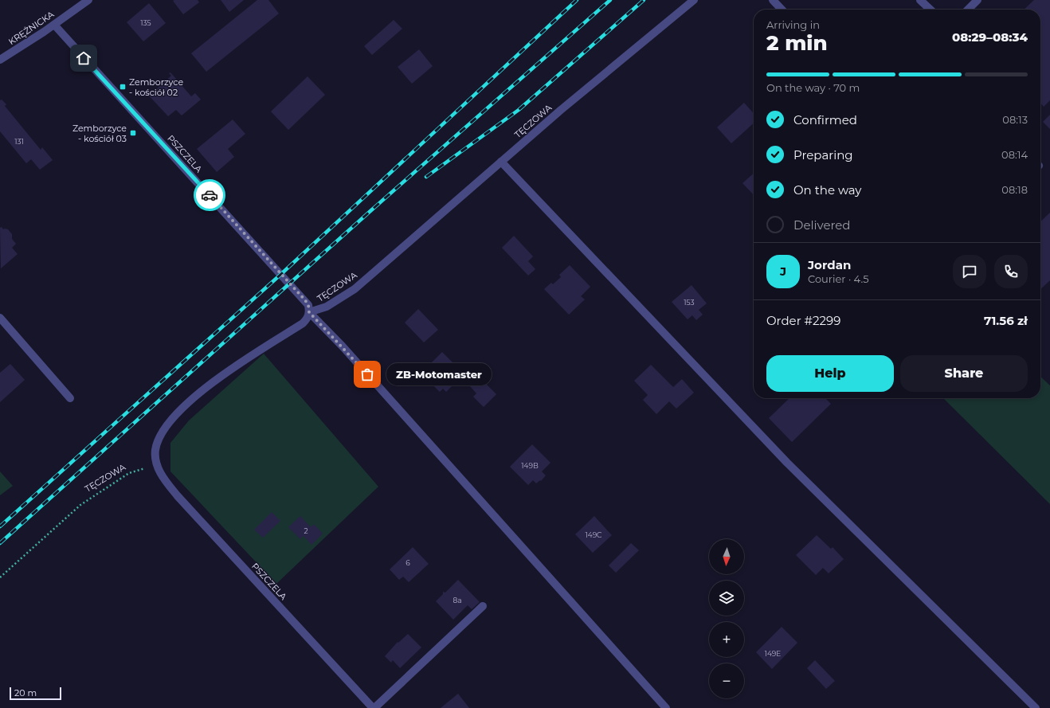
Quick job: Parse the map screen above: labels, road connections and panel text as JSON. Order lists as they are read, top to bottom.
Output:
{
  "streets": {
    "street": ["KRĘŻNICKA", "TĘCZOWA", "PSZCZELA"]
  },
  "crossings": [
    ["KRĘŻNICKA", "PSZCZELA"],
    ["TĘCZOWA", "PSZCZELA"]
  ],
  "places": {
    "transit": ["Zemborzyce - kościół 02", "Zemborzyce - kościół 03"],
    "other": ["ZB-Motomaster"]
  },
  "house_numbers": [
    "135",
    "131",
    "153",
    "149B",
    "2",
    "149C",
    "6",
    "8a",
    "149E"
  ],
  "scale_bar": "20 m",
  "north": "bottom",
  "page": {
    "heading": ["2 min", "Arriving in", "08:29–08:34"],
    "panel": [
      "Jordan",
      "Courier · 4.5",
      "Order #2299",
      "71.56 zł"
    ],
    "bar": "On the way · 70 m",
    "list": [
      ["Confirmed", "08:13"],
      ["Preparing", "08:14"],
      ["On the way", "08:18"],
      "Delivered"
    ],
    "round": "J",
    "buttons": ["Help", "Share"],
    "bubble": "ZB-Motomaster",
    "map_buttons": ["+", "−"],
    "scale": "20 m"
  }
}
